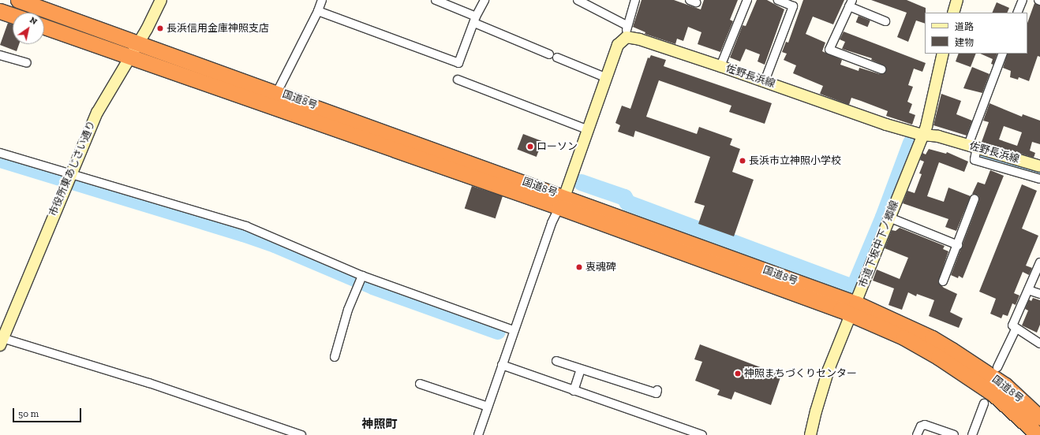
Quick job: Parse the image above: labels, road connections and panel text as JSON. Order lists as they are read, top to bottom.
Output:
{
  "streets": {
    "highway": ["国道8号"],
    "street": ["佐野長浜線", "市役所東あじさい通り", "市道下坂中下ノ郷線"]
  },
  "crossings": [
    ["佐野長浜線", "市道下坂中下ノ郷線"],
    ["国道8号", "市役所東あじさい通り"],
    ["国道8号", "市道下坂中下ノ郷線"]
  ],
  "districts": ["神照町"],
  "places": [
    "長浜信用金庫神照支店",
    "ローソン",
    "長浜市立神照小学校",
    "衷魂碑",
    "神照まちづくりセンター"
  ],
  "legend": ["道路", "建物"],
  "scale_bar": "50 m",
  "north": "top right"
}
